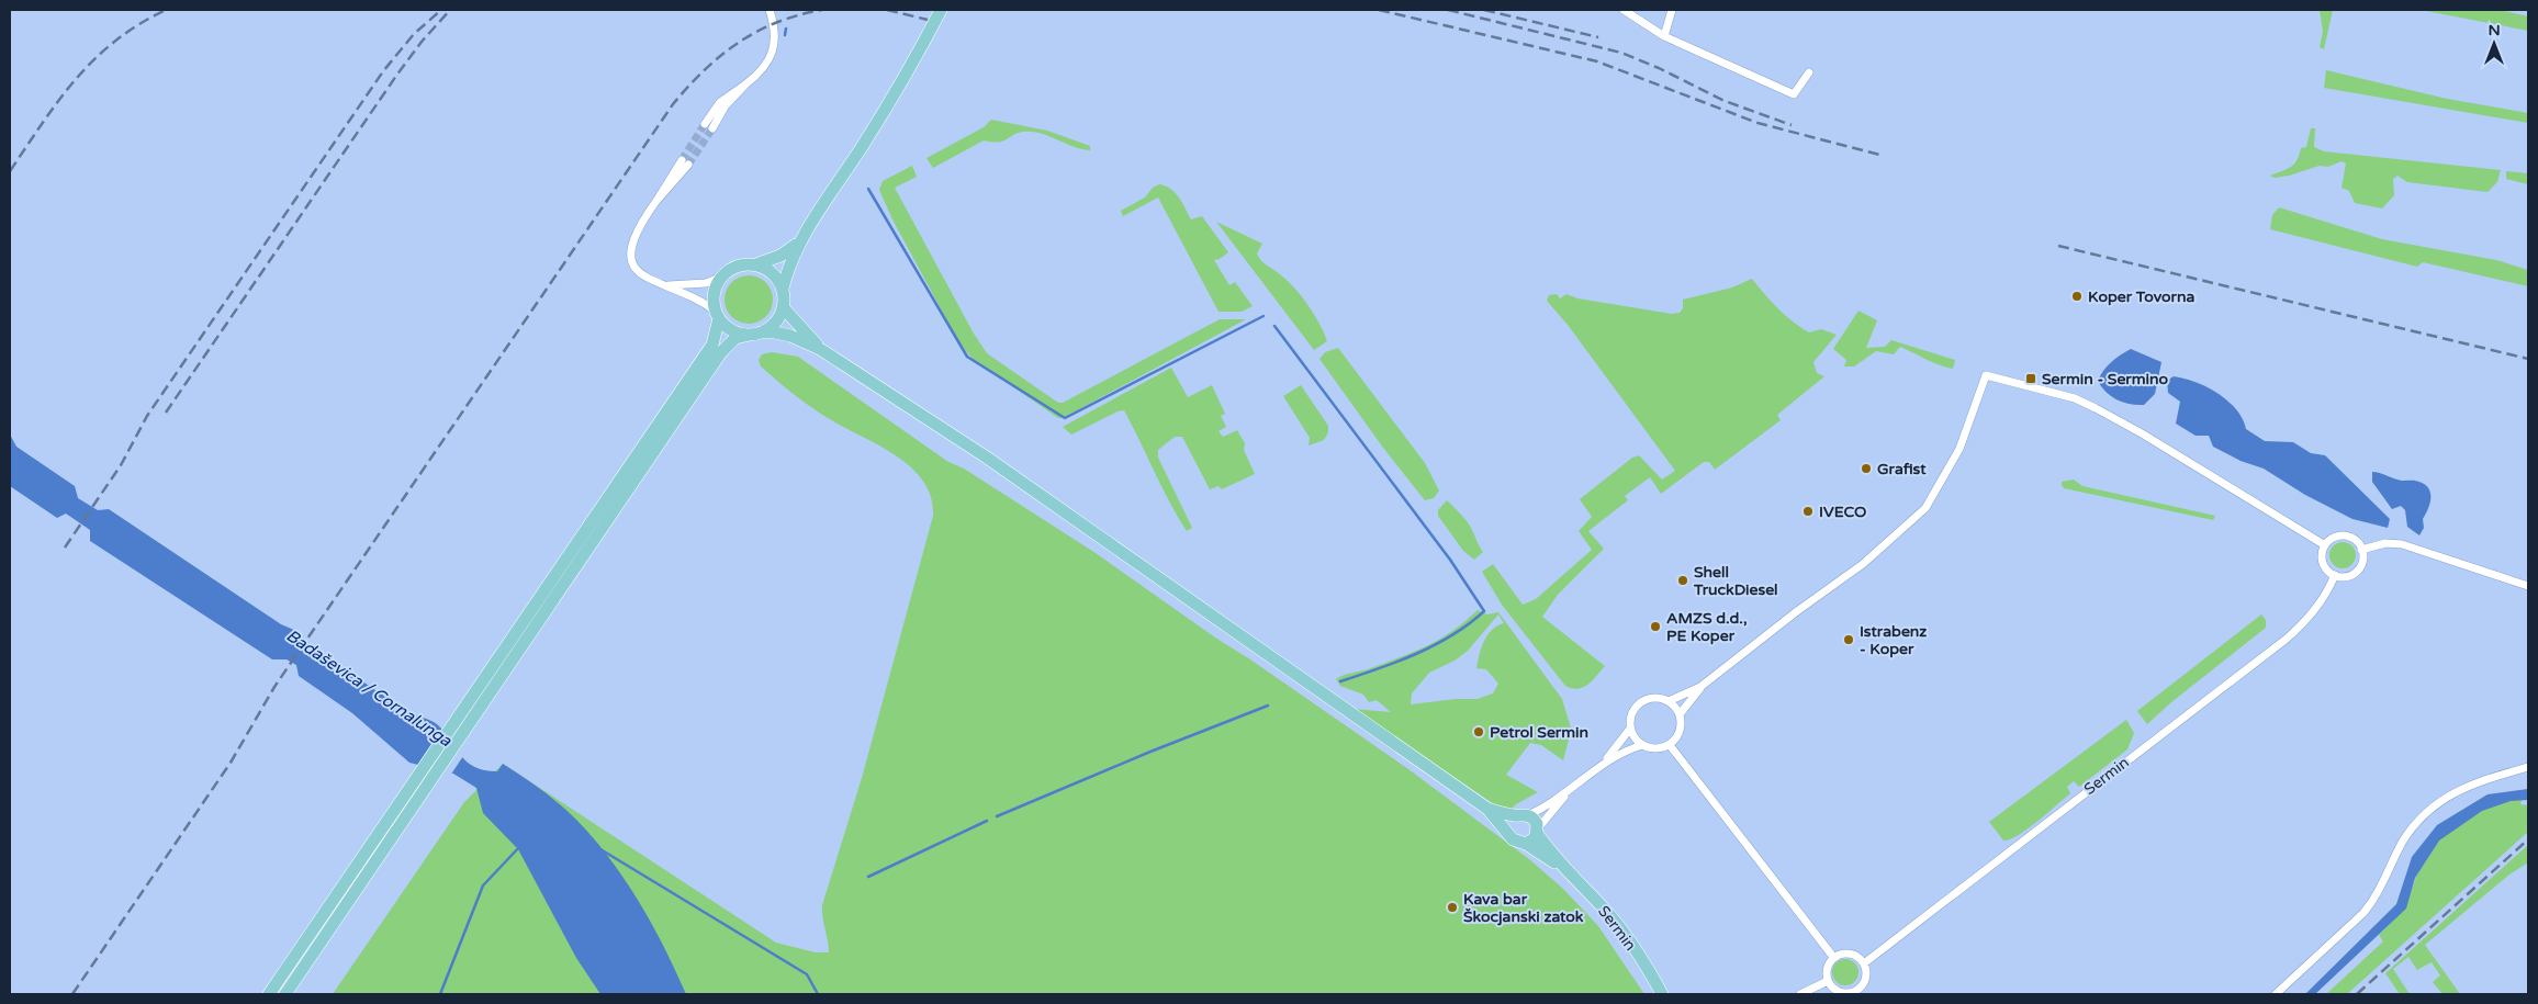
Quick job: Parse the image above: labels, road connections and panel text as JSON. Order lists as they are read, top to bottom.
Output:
{
  "streets": {
    "main road": ["Sermin"]
  },
  "water": ["Badaševica / Cornalunga"],
  "places": {
    "other": [
      "Koper Tovorna",
      "Grafist",
      "IVECO",
      "Shell TruckDiesel",
      "AMZS d.d., PE Koper",
      "Istrabenz - Koper",
      "Petrol Sermin",
      "Kava bar Škocjanski zatok"
    ],
    "transit": ["Sermin - Sermino"]
  },
  "north": "top"
}
